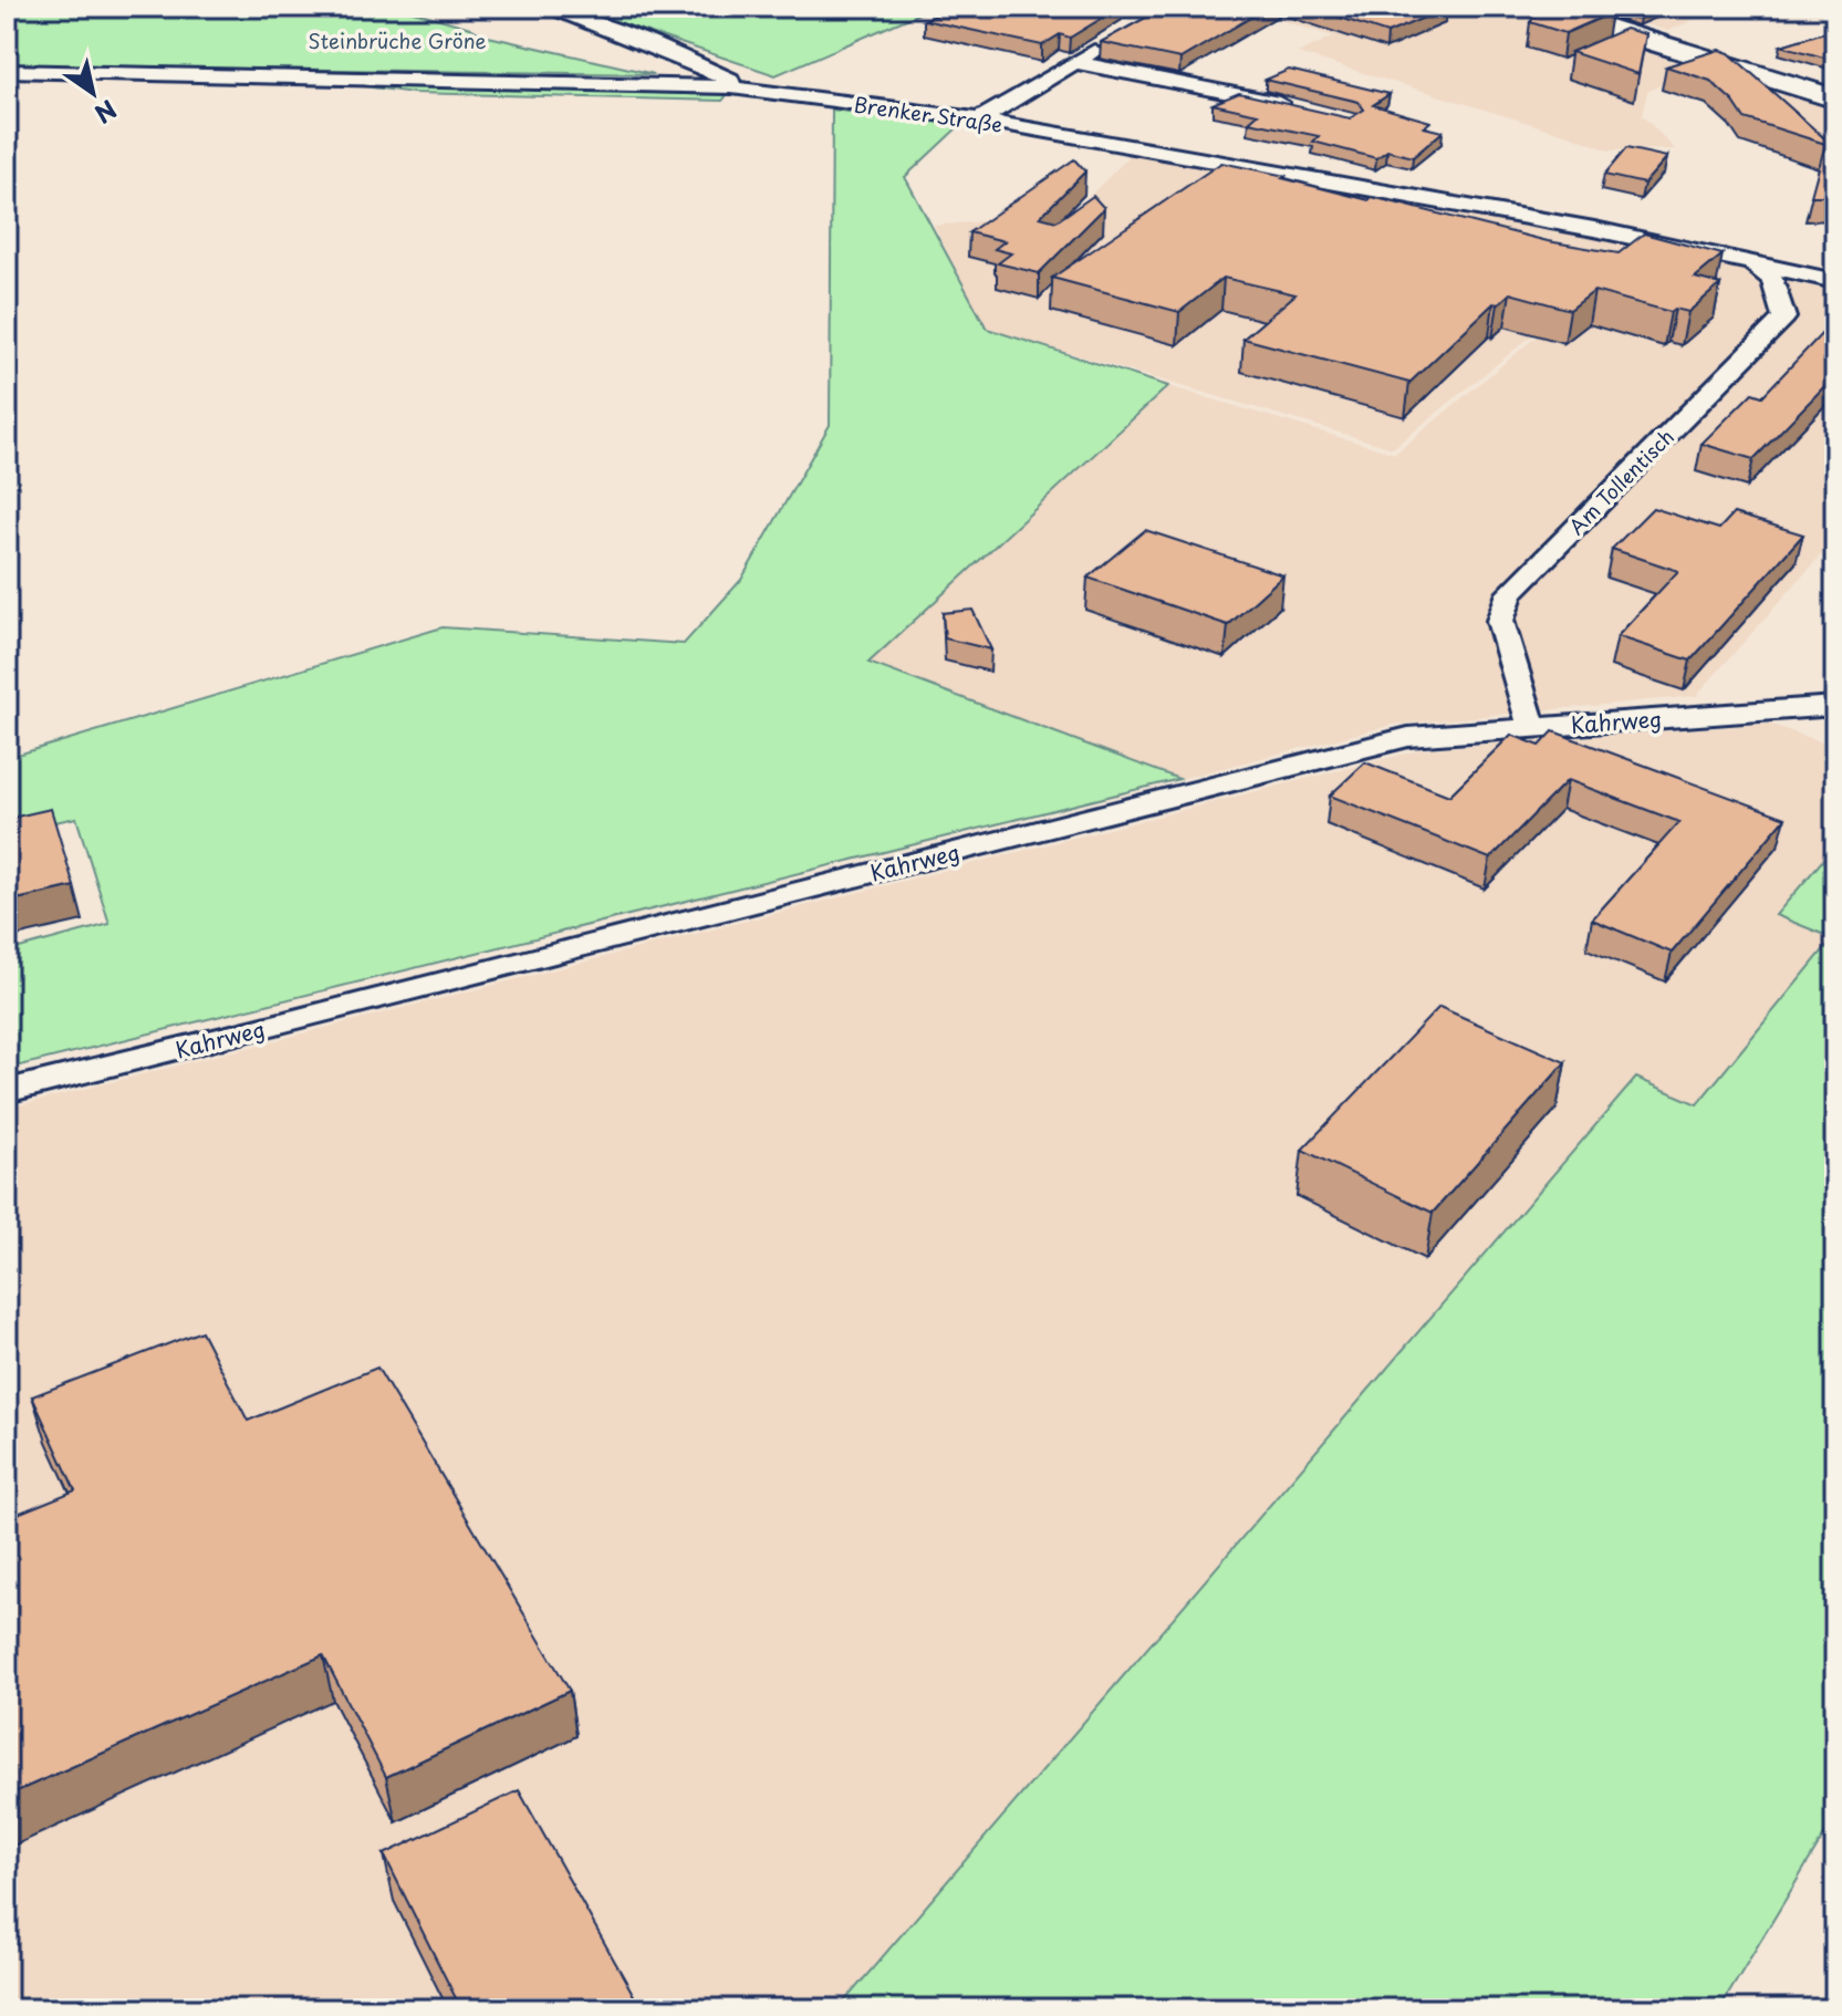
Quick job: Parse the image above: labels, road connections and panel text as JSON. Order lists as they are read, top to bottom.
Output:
{
  "streets": {
    "street": ["Brenker Straße", "Am Tollentisch", "Kahrweg"]
  },
  "crossings": [
    ["Brenker Straße", "Am Tollentisch"],
    ["Am Tollentisch", "Kahrweg"]
  ],
  "parks": ["Steinbrüche Gröne"],
  "north": "bottom right"
}
